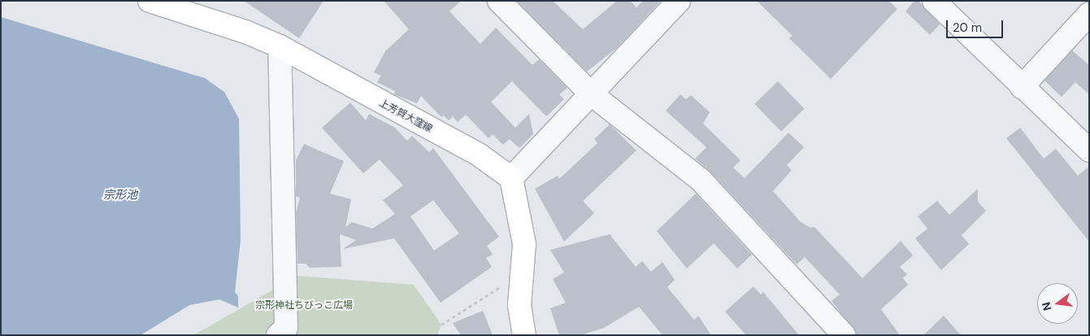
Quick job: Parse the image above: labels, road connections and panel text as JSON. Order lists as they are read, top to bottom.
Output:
{
  "streets": {
    "main road": ["上芳賀大窪線"]
  },
  "water": ["宗形池"],
  "parks": ["宗形神社ちびっこ広場"],
  "scale_bar": "20 m",
  "north": "left"
}
